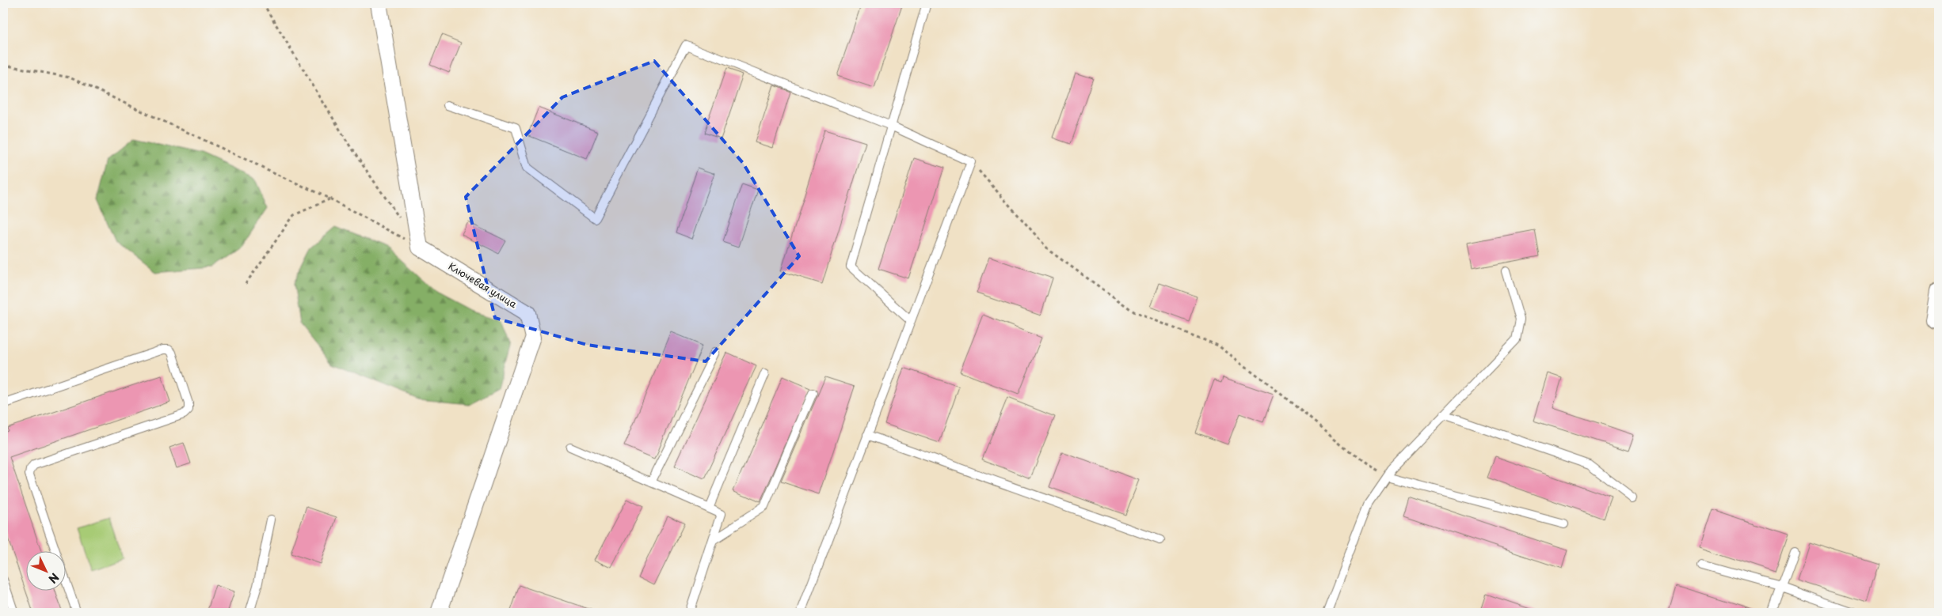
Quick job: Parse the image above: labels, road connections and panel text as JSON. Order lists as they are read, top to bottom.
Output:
{
  "streets": {
    "street": ["Ключевая улица"]
  },
  "north": "bottom right"
}
